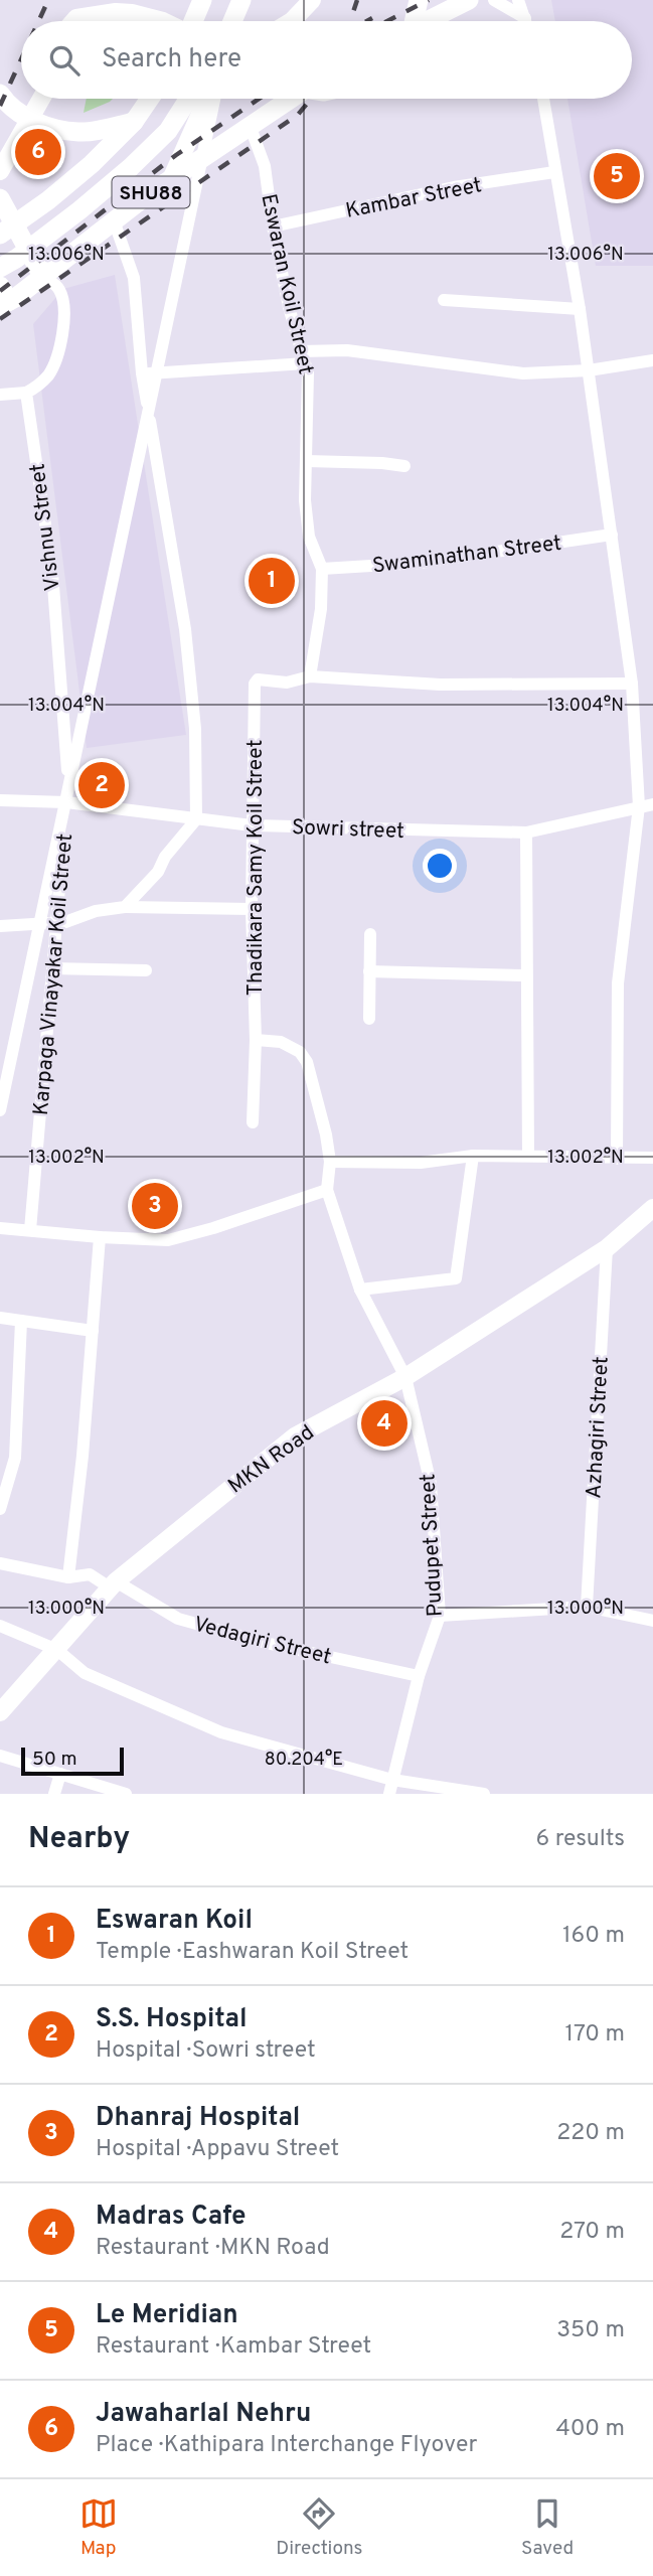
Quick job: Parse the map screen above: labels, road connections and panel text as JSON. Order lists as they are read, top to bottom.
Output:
{
  "streets": {
    "main road": ["SHU88"],
    "street": [
      "Kambar Street",
      "Eswaran Koil Street",
      "Vishnu Street",
      "Swaminathan Street",
      "Sowri street",
      "Thadikara Samy Koil Street",
      "Karpaga Vinayakar Koil Street",
      "Azhagiri Street",
      "MKN Road",
      "Pudupet Street",
      "Vedagiri Street"
    ]
  },
  "crossings": [
    ["SHU88", "Eswaran Koil Street"],
    ["Kambar Street", "Eswaran Koil Street"],
    ["Eswaran Koil Street", "Swaminathan Street"],
    ["Vishnu Street", "Sowri street"],
    ["Vishnu Street", "Karpaga Vinayakar Koil Street"],
    ["Sowri street", "Thadikara Samy Koil Street"],
    ["Sowri street", "Karpaga Vinayakar Koil Street"],
    ["Azhagiri Street", "MKN Road"],
    ["MKN Road", "Pudupet Street"],
    ["MKN Road", "Vedagiri Street"],
    ["Pudupet Street", "Vedagiri Street"]
  ],
  "scale_bar": "50 m",
  "page": {
    "search": "Search here",
    "pins": [
      "6",
      "5",
      "1",
      "2",
      "3",
      "4"
    ],
    "scale": "50 m",
    "heading": ["Nearby", "6 results"],
    "list": [
      {
        "mark": "1",
        "name": "Eswaran Koil",
        "note": "Temple · Eashwaran Koil Street",
        "value": "160 m"
      },
      {
        "mark": "2",
        "name": "S.S. Hospital",
        "note": "Hospital · Sowri street",
        "value": "170 m"
      },
      {
        "mark": "3",
        "name": "Dhanraj Hospital",
        "note": "Hospital · Appavu Street",
        "value": "220 m"
      },
      {
        "mark": "4",
        "name": "Madras Cafe",
        "note": "Restaurant · MKN Road",
        "value": "270 m"
      },
      {
        "mark": "5",
        "name": "Le Meridian",
        "note": "Restaurant · Kambar Street",
        "value": "350 m"
      },
      {
        "mark": "6",
        "name": "Jawaharlal Nehru",
        "note": "Place · Kathipara Interchange Flyover",
        "value": "400 m"
      }
    ],
    "nav": ["Map", "Directions", "Saved"]
  },
  "coordinates": [
    "13.006°N",
    "13.004°N",
    "13.002°N",
    "13.000°N",
    "80.204°E"
  ]
}
